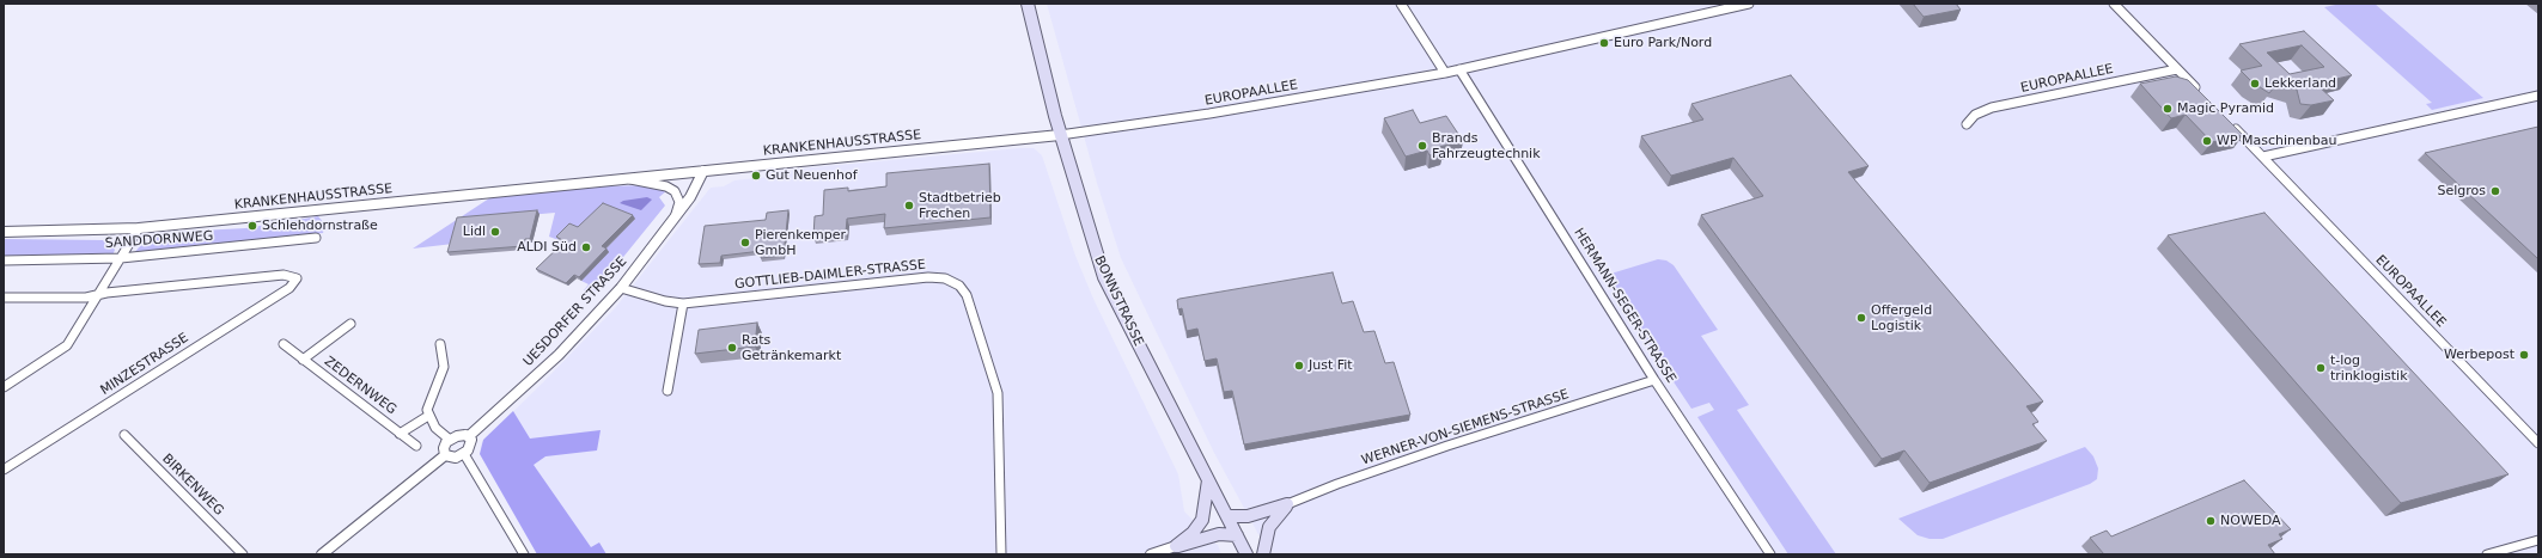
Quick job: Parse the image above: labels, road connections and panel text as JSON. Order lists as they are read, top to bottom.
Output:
{
  "streets": {
    "main road": ["BONNSTRASSE"],
    "street": [
      "EUROPAALLEE",
      "KRANKENHAUSSTRASSE",
      "SANDDORNWEG",
      "GOTTLIEB-DAIMLER-STRASSE",
      "HERMANN-SEGER-STRASSE",
      "UESDORFER STRASSE",
      "MINZESTRASSE",
      "ZEDERNWEG",
      "WERNER-VON-SIEMENS-STRASSE",
      "BIRKENWEG"
    ]
  },
  "crossings": [
    ["EUROPAALLEE", "KRANKENHAUSSTRASSE"],
    ["EUROPAALLEE", "BONNSTRASSE"],
    ["EUROPAALLEE", "HERMANN-SEGER-STRASSE"],
    ["KRANKENHAUSSTRASSE", "BONNSTRASSE"],
    ["KRANKENHAUSSTRASSE", "UESDORFER STRASSE"],
    ["GOTTLIEB-DAIMLER-STRASSE", "UESDORFER STRASSE"],
    ["HERMANN-SEGER-STRASSE", "WERNER-VON-SIEMENS-STRASSE"]
  ],
  "places": [
    "Euro Park/Nord",
    "Lekkerland",
    "Magic Pyramid",
    "WP Maschinenbau",
    "Brands Fahrzeugtechnik",
    "Gut Neuenhof",
    "Selgros",
    "Stadtbetrieb Frechen",
    "Schlehdornstraße",
    "Lidl",
    "Pierenkemper GmbH",
    "ALDI Süd",
    "Offergeld Logistik",
    "Rats Getränkemarkt",
    "Werbepost",
    "Just Fit",
    "t-log trinklogistik",
    "NOWEDA"
  ]
}
